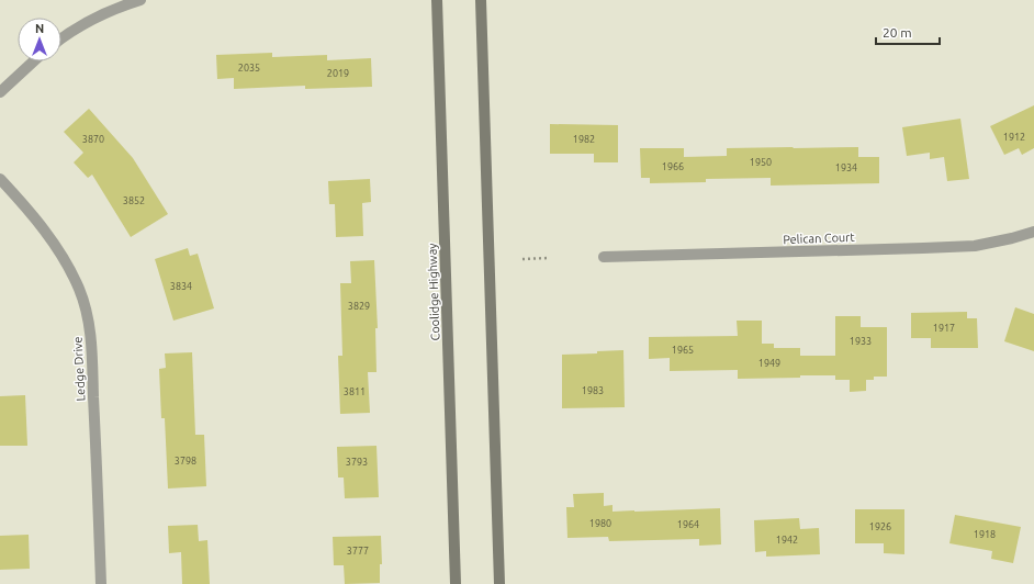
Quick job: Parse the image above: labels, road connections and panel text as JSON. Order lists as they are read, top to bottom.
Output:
{
  "streets": {
    "main road": ["Coolidge Highway"],
    "street": ["Pelican Court", "Ledge Drive"]
  },
  "house_numbers": [
    "2035",
    "2019",
    "1912",
    "3870",
    "1982",
    "1950",
    "1966",
    "1934",
    "3852",
    "3834",
    "3829",
    "1917",
    "1933",
    "1965",
    "1949",
    "1983",
    "3811",
    "3798",
    "3793",
    "1980",
    "1964",
    "1926",
    "1918",
    "1942",
    "3777"
  ],
  "scale_bar": "20 m",
  "north": "top"
}
